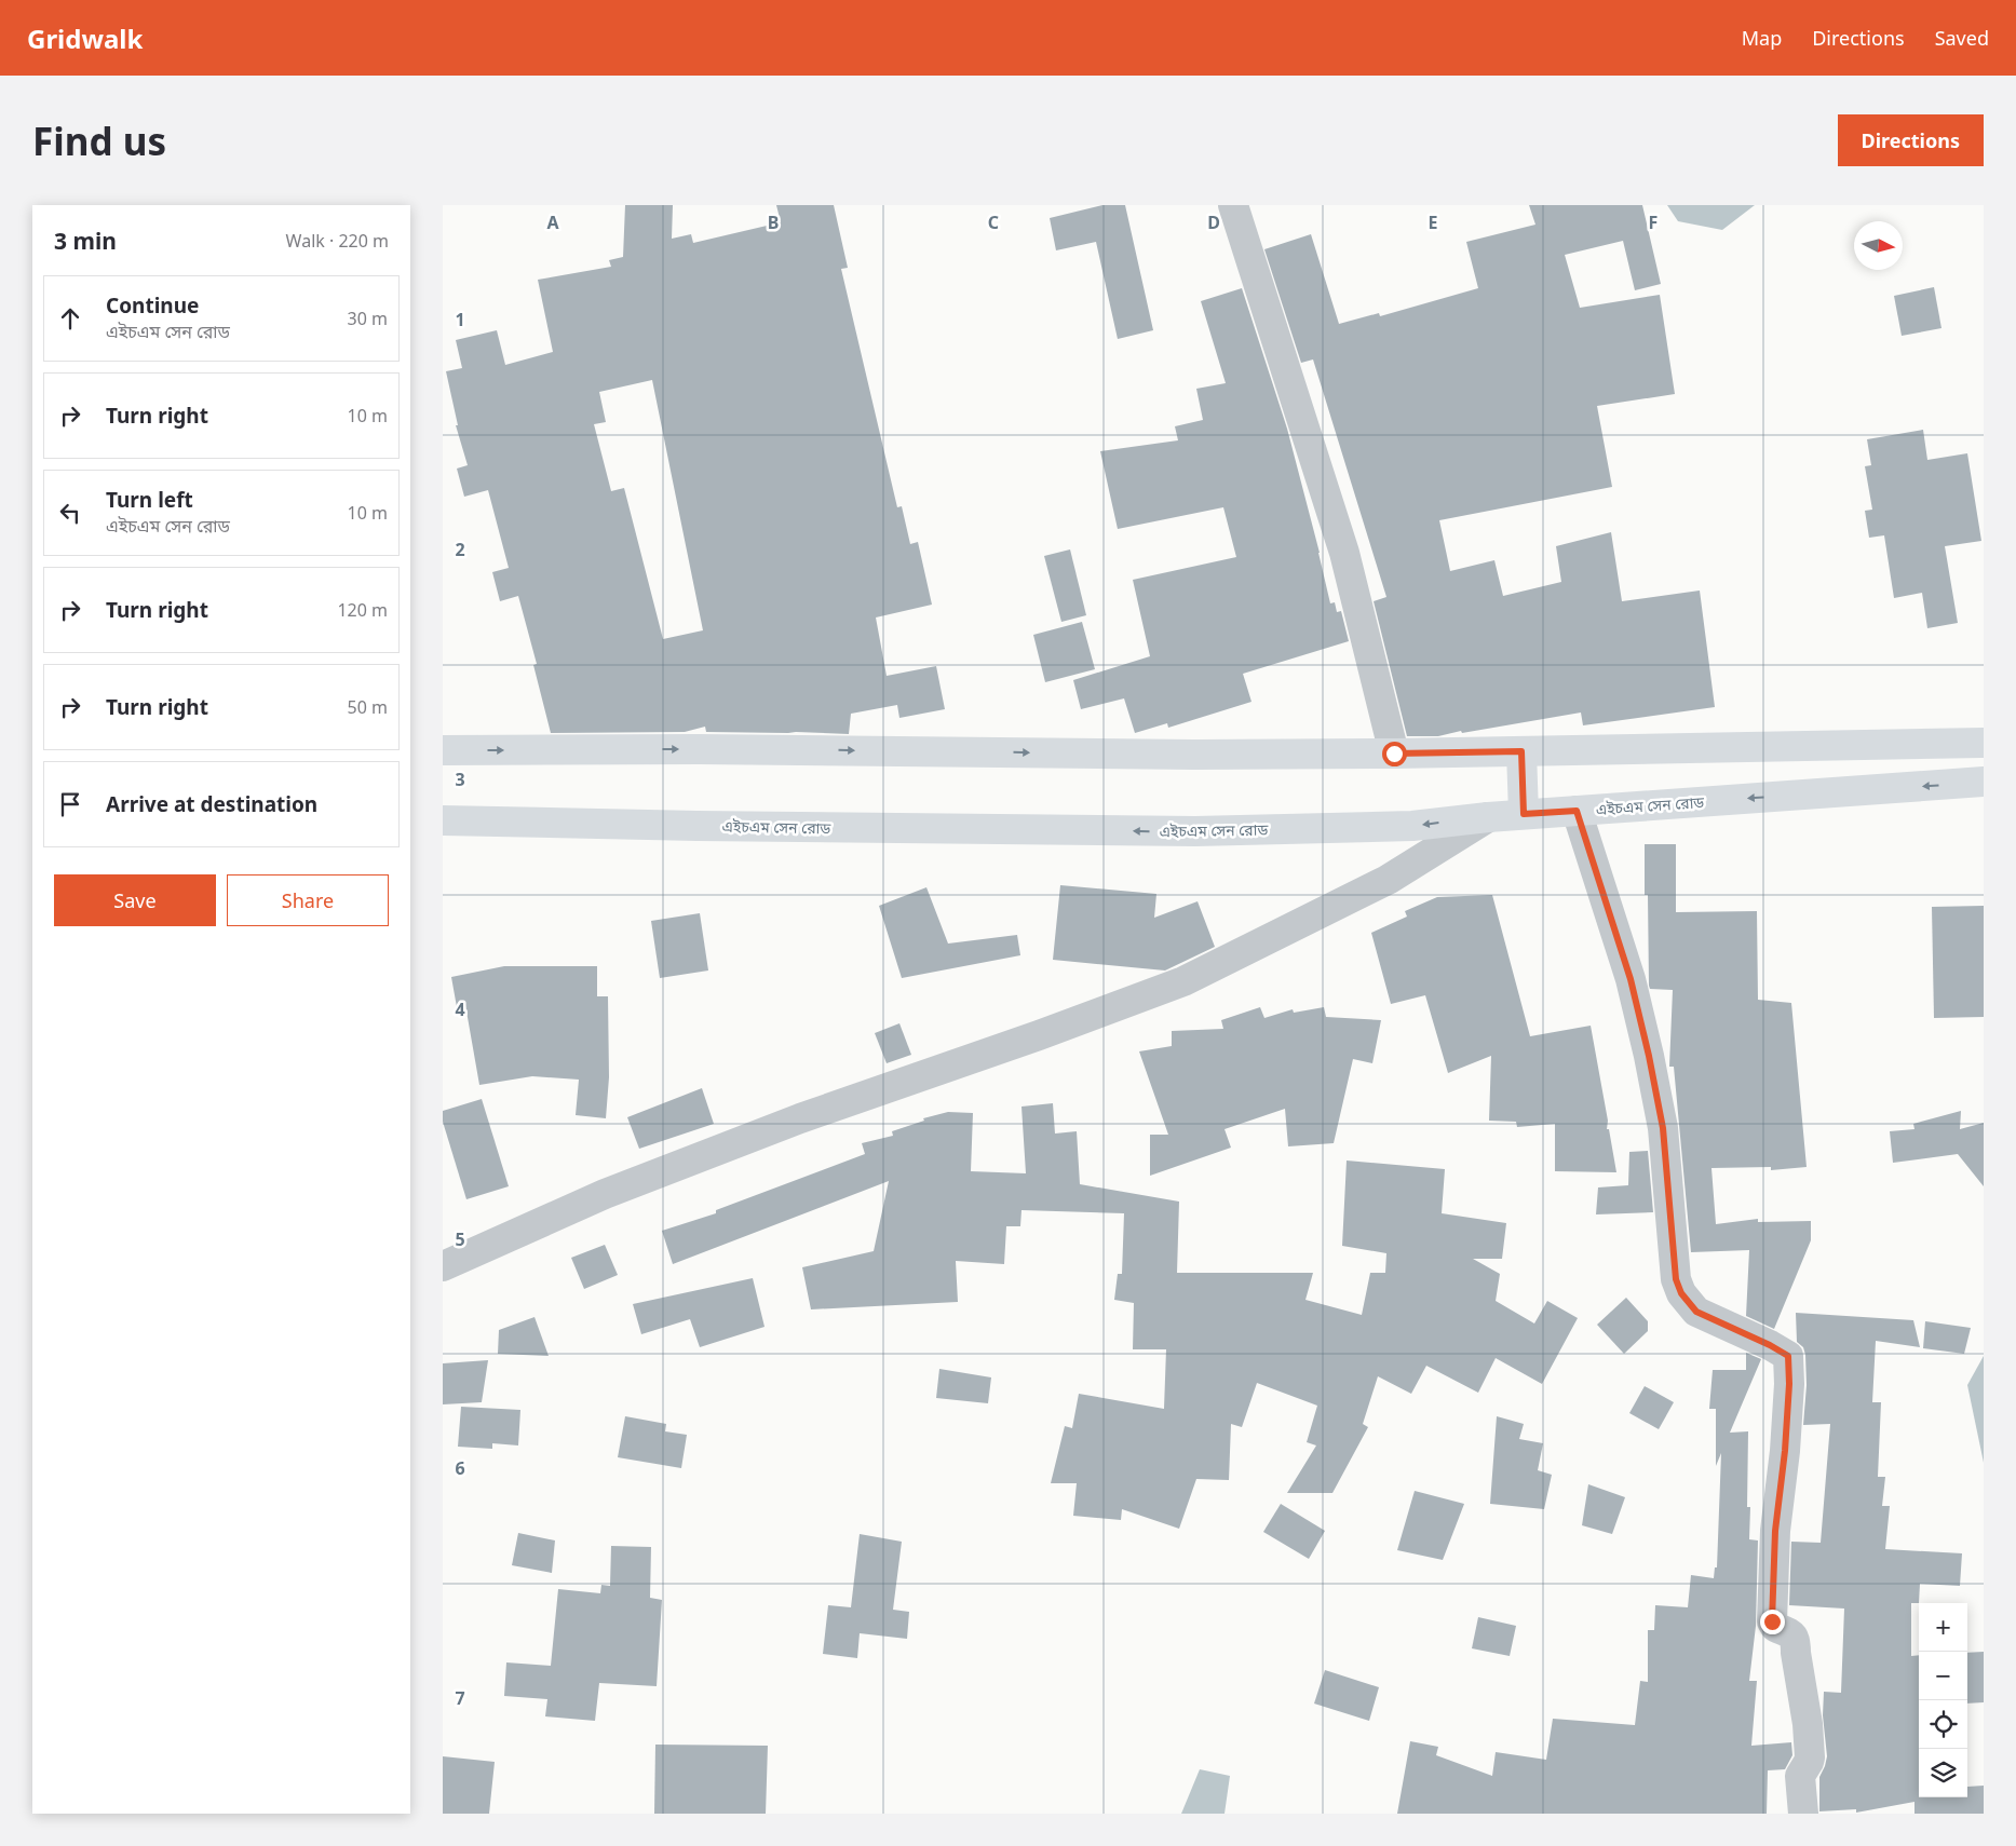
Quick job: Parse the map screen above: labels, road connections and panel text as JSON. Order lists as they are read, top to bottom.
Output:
{
  "streets": {
    "main road": ["এইচএম সেন রোড"]
  },
  "north": "right",
  "page": {
    "header": "Gridwalk",
    "nav": ["Map", "Directions", "Saved"],
    "buttons": [
      "Directions",
      ["Save", "Share"]
    ],
    "title": "Find us",
    "heading": ["3 min", "Walk · 220 m"],
    "list": [
      ["Continue", "এইচএম সেন রোড", "30 m"],
      ["Turn right", "10 m"],
      ["Turn left", "এইচএম সেন রোড", "10 m"],
      ["Turn right", "120 m"],
      ["Turn right", "50 m"],
      "Arrive at destination"
    ],
    "map_buttons": ["+", "−"]
  },
  "grid": {
    "columns": [
      "A",
      "B",
      "C",
      "D",
      "E",
      "F"
    ],
    "rows": [
      "1",
      "2",
      "3",
      "4",
      "5",
      "6",
      "7"
    ]
  }
}
